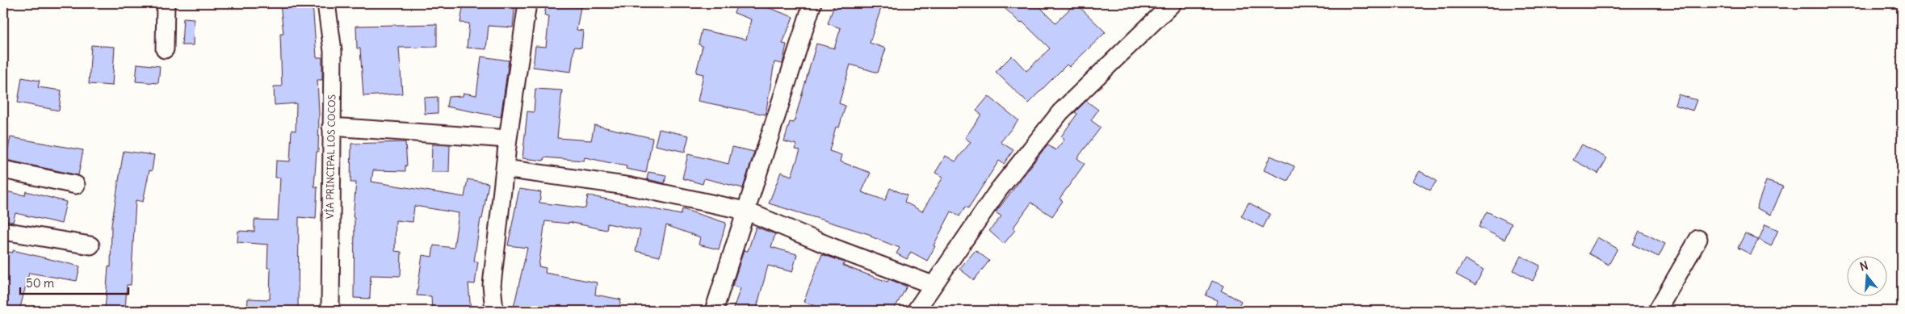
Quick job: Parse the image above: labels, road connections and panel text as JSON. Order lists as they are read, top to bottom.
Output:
{
  "streets": {
    "street": ["VÍA PRINCIPAL LOS COCOS"]
  },
  "scale_bar": "50 m",
  "north": "top"
}
